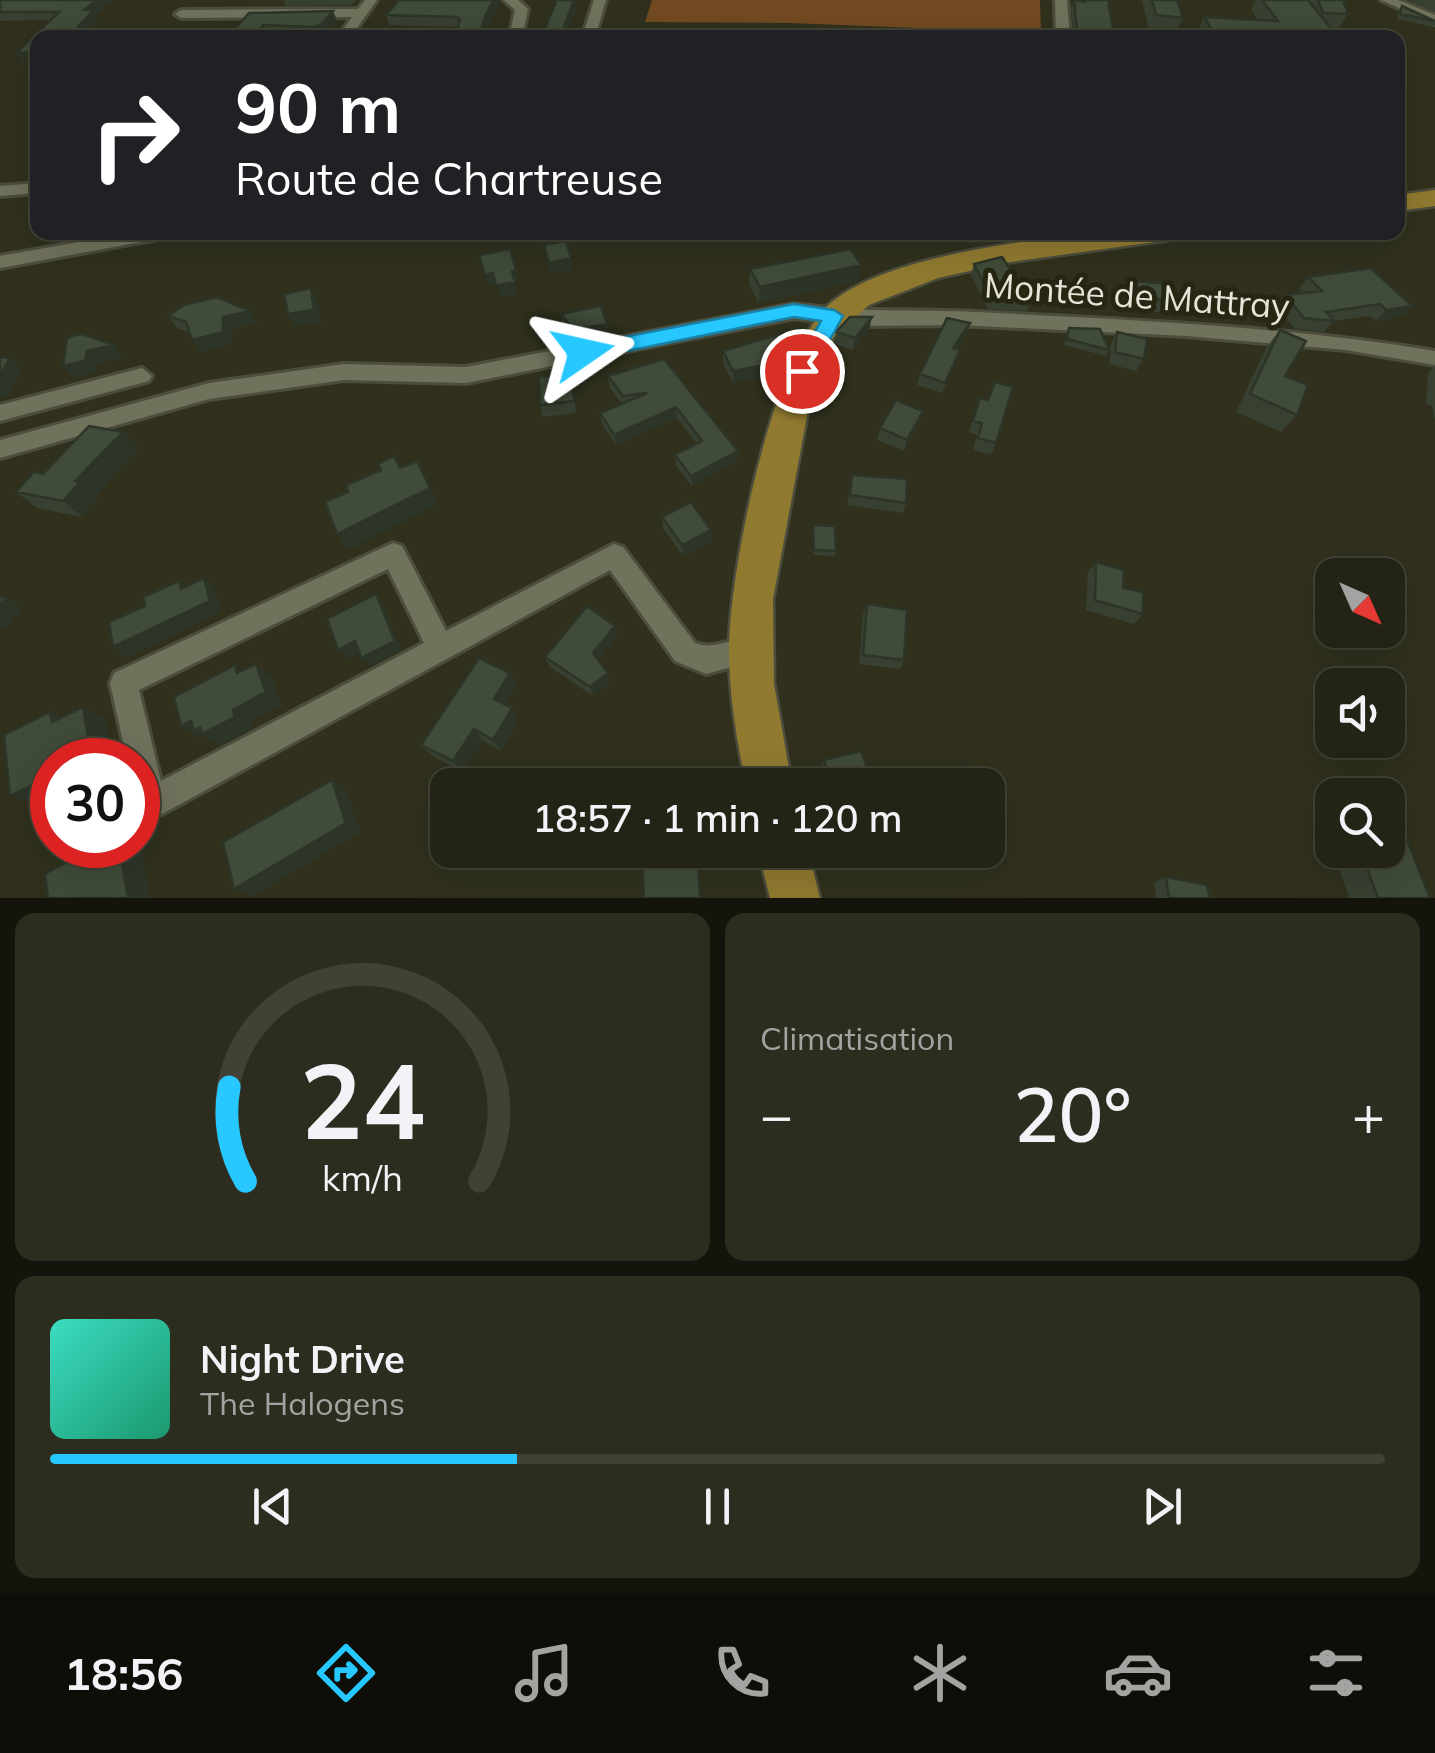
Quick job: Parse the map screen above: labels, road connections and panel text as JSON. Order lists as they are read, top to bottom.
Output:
{
  "streets": {
    "street": ["Montée de Mattray"]
  },
  "north": "bottom right",
  "page": {
    "turn": ["90 m", "Route de Chartreuse"],
    "limit": "30",
    "trip": "18:57 · 1 min · 120 m",
    "tile": "Climatisation",
    "heat": ["−", "20°", "+"],
    "song": ["Night Drive", "The Halogens"],
    "tabs": "18:56",
    "gauge": ["24", "km/h"]
  }
}
